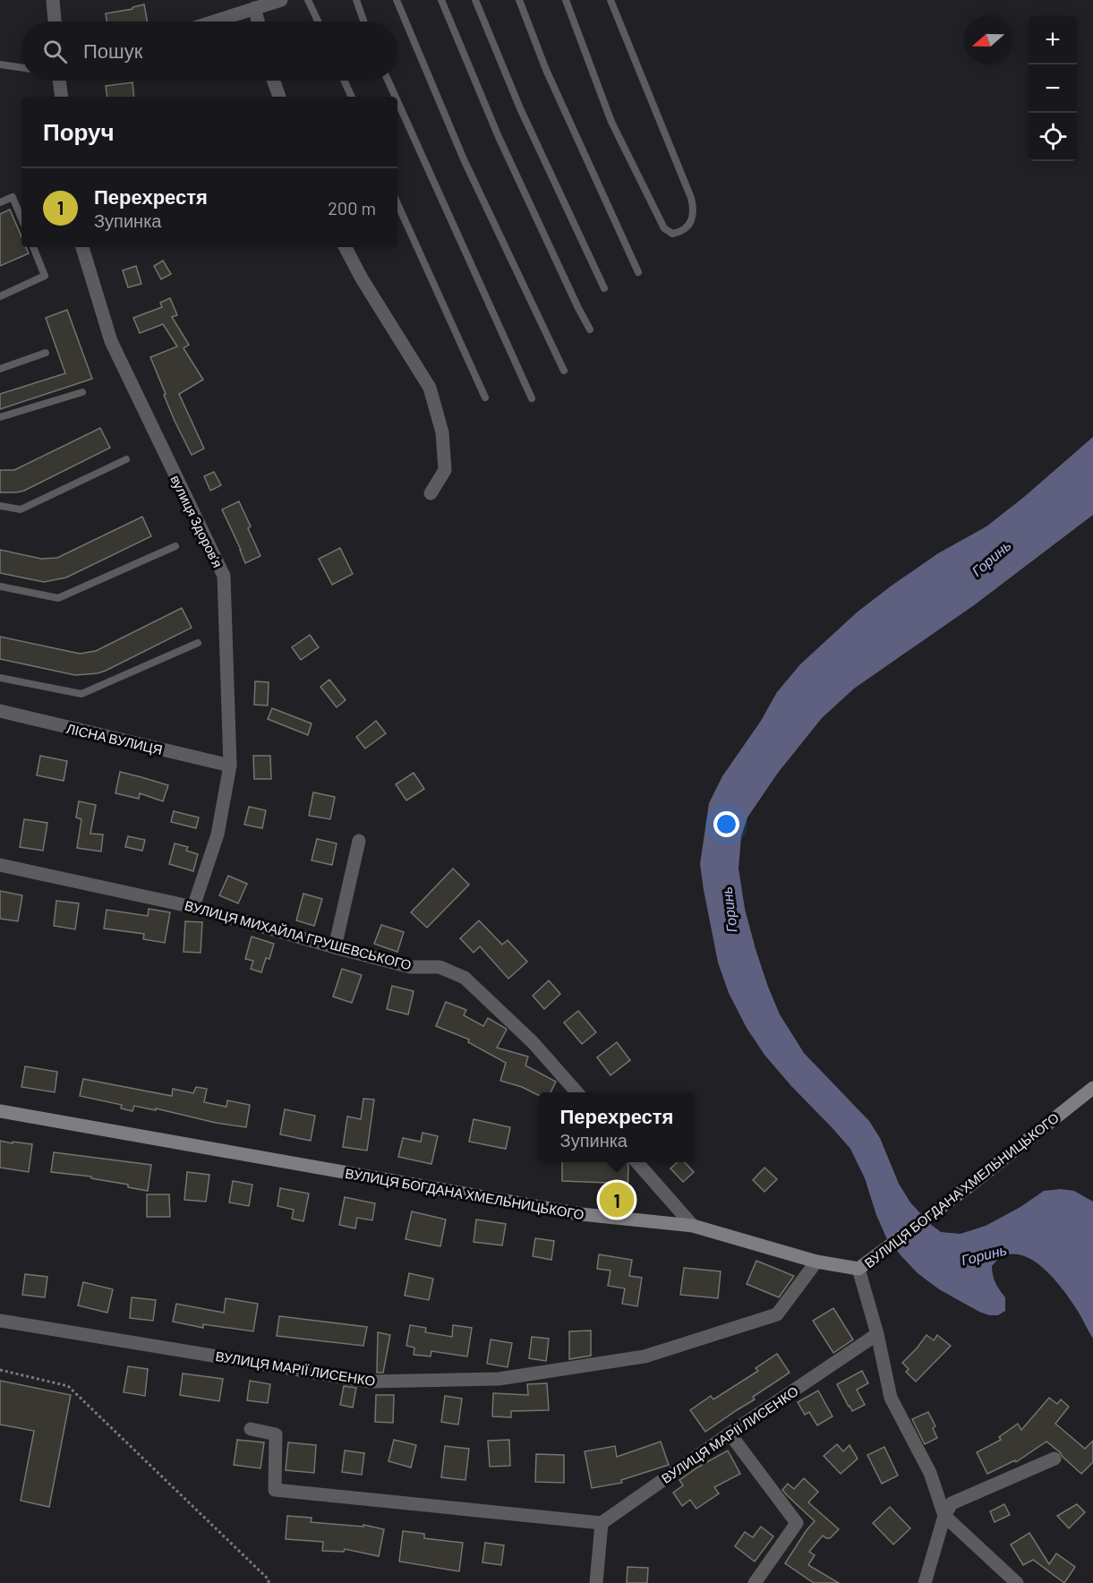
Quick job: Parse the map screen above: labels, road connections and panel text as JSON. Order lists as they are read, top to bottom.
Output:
{
  "streets": {
    "street": [
      "вулиця Здоровʼя",
      "ЛІСНА ВУЛИЦЯ",
      "ВУЛИЦЯ МИХАЙЛА ГРУШЕВСЬКОГО",
      "ВУЛИЦЯ БОГДАНА ХМЕЛЬНИЦЬКОГО",
      "ВУЛИЦЯ МАРІЇ ЛИСЕНКО"
    ]
  },
  "crossings": [
    ["вулиця Здоровʼя", "ЛІСНА ВУЛИЦЯ"],
    ["вулиця Здоровʼя", "ВУЛИЦЯ МИХАЙЛА ГРУШЕВСЬКОГО"],
    ["ВУЛИЦЯ БОГДАНА ХМЕЛЬНИЦЬКОГО", "ВУЛИЦЯ МАРІЇ ЛИСЕНКО"]
  ],
  "water": ["Горинь"],
  "north": "left",
  "page": {
    "map_buttons": ["+", "−"],
    "search": "Пошук",
    "heading": "Поруч",
    "list": [
      {
        "mark": "1",
        "name": "Перехрестя",
        "note": "Зупинка",
        "value": "200 m"
      }
    ],
    "popup": ["Перехрестя", "Зупинка"],
    "pins": "1"
  }
}
